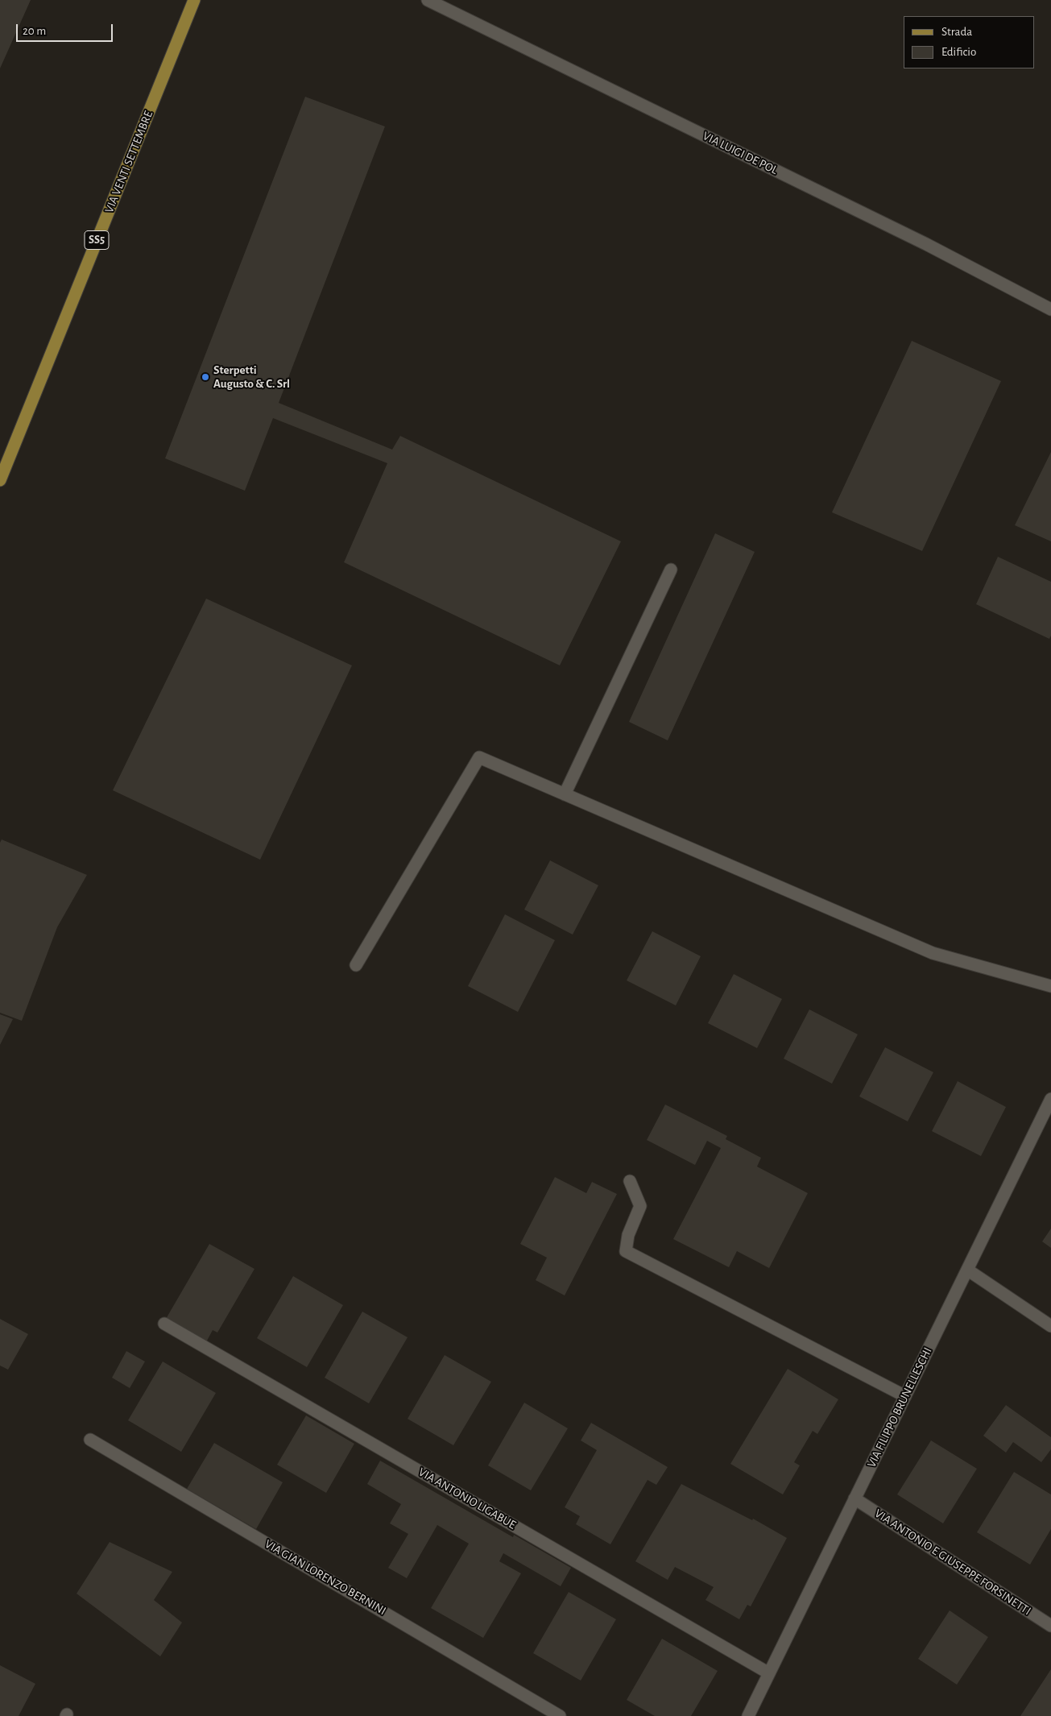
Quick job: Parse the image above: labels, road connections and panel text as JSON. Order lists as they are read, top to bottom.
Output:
{
  "streets": {
    "main road": ["VIA VENTI SETTEMBRE", "SS5"],
    "street": [
      "VIA LUIGI DE POL",
      "VIA FILIPPO BRUNELLESCHI",
      "VIA ANTONIO LIGABUE",
      "VIA ANTONIO E GIUSEPPE FORSINETTI",
      "VIA GIAN LORENZO BERNINI"
    ]
  },
  "crossings": [
    ["VIA FILIPPO BRUNELLESCHI", "VIA ANTONIO LIGABUE"],
    ["VIA FILIPPO BRUNELLESCHI", "VIA ANTONIO E GIUSEPPE FORSINETTI"]
  ],
  "places": ["Sterpetti Augusto & C. Srl"],
  "legend": ["Strada", "Edificio"],
  "scale_bar": "20 m"
}
